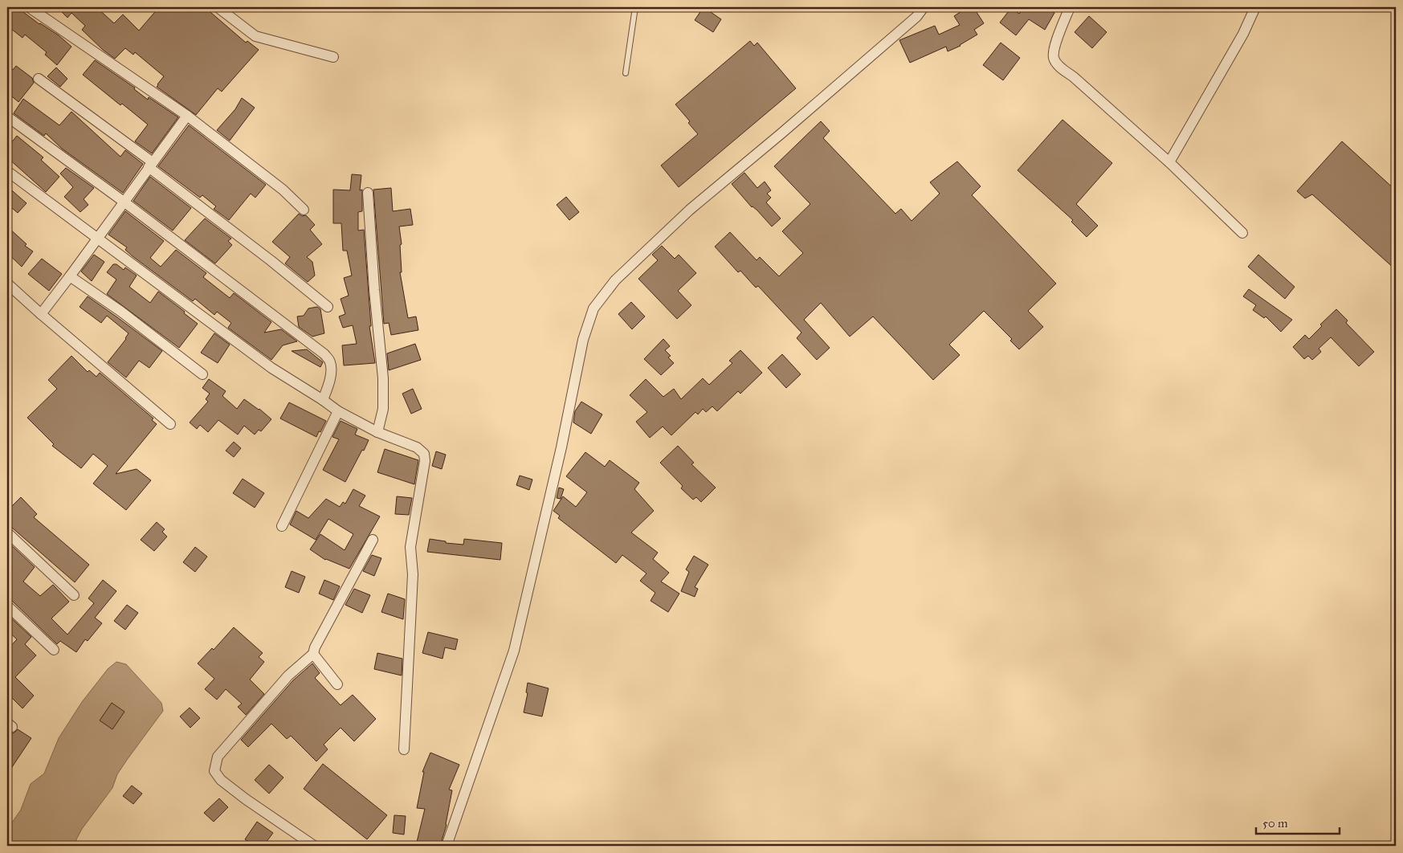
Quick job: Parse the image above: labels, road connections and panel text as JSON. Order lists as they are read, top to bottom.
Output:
{
  "scale_bar": "50 m"
}
